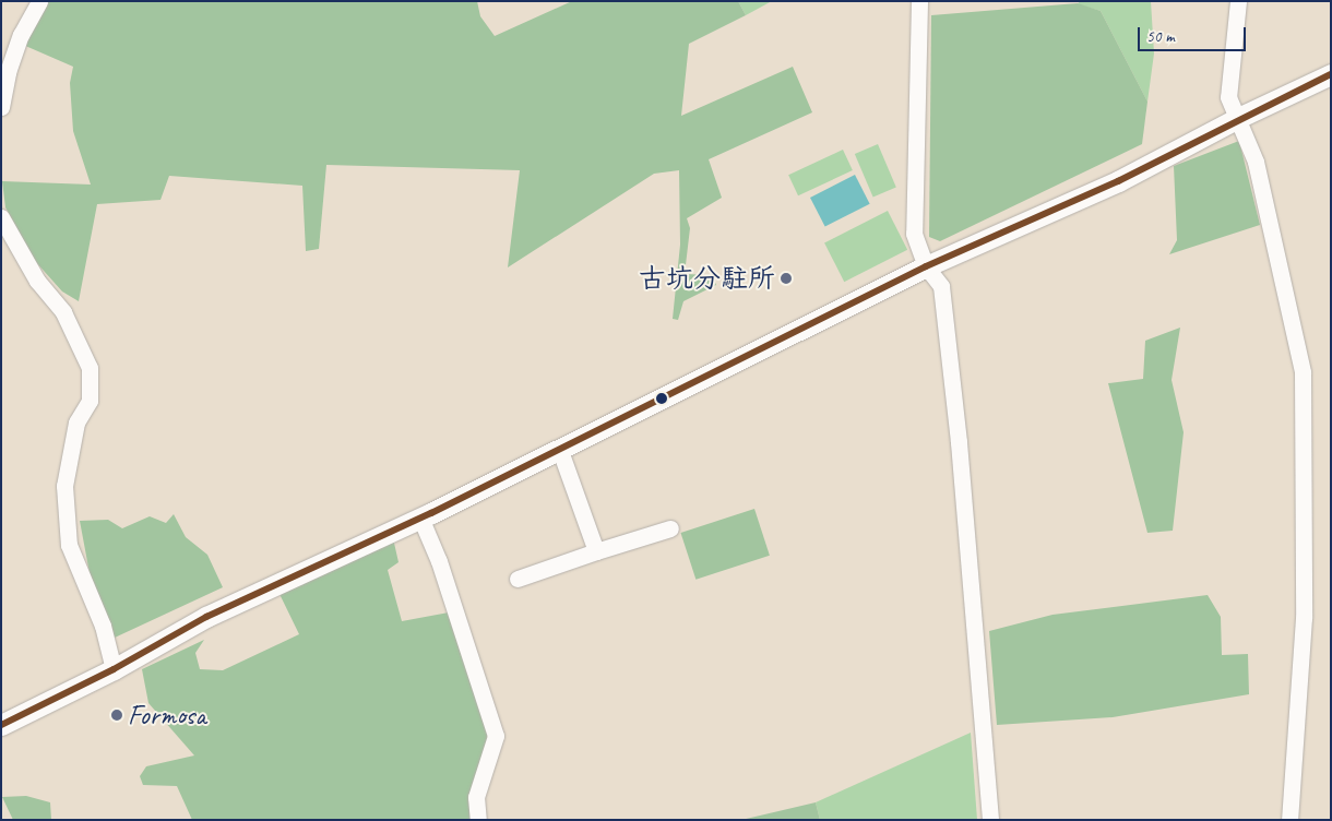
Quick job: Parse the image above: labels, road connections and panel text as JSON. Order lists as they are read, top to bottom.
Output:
{
  "places": ["古坑分駐所", "Formosa"],
  "scale_bar": "50 m"
}
